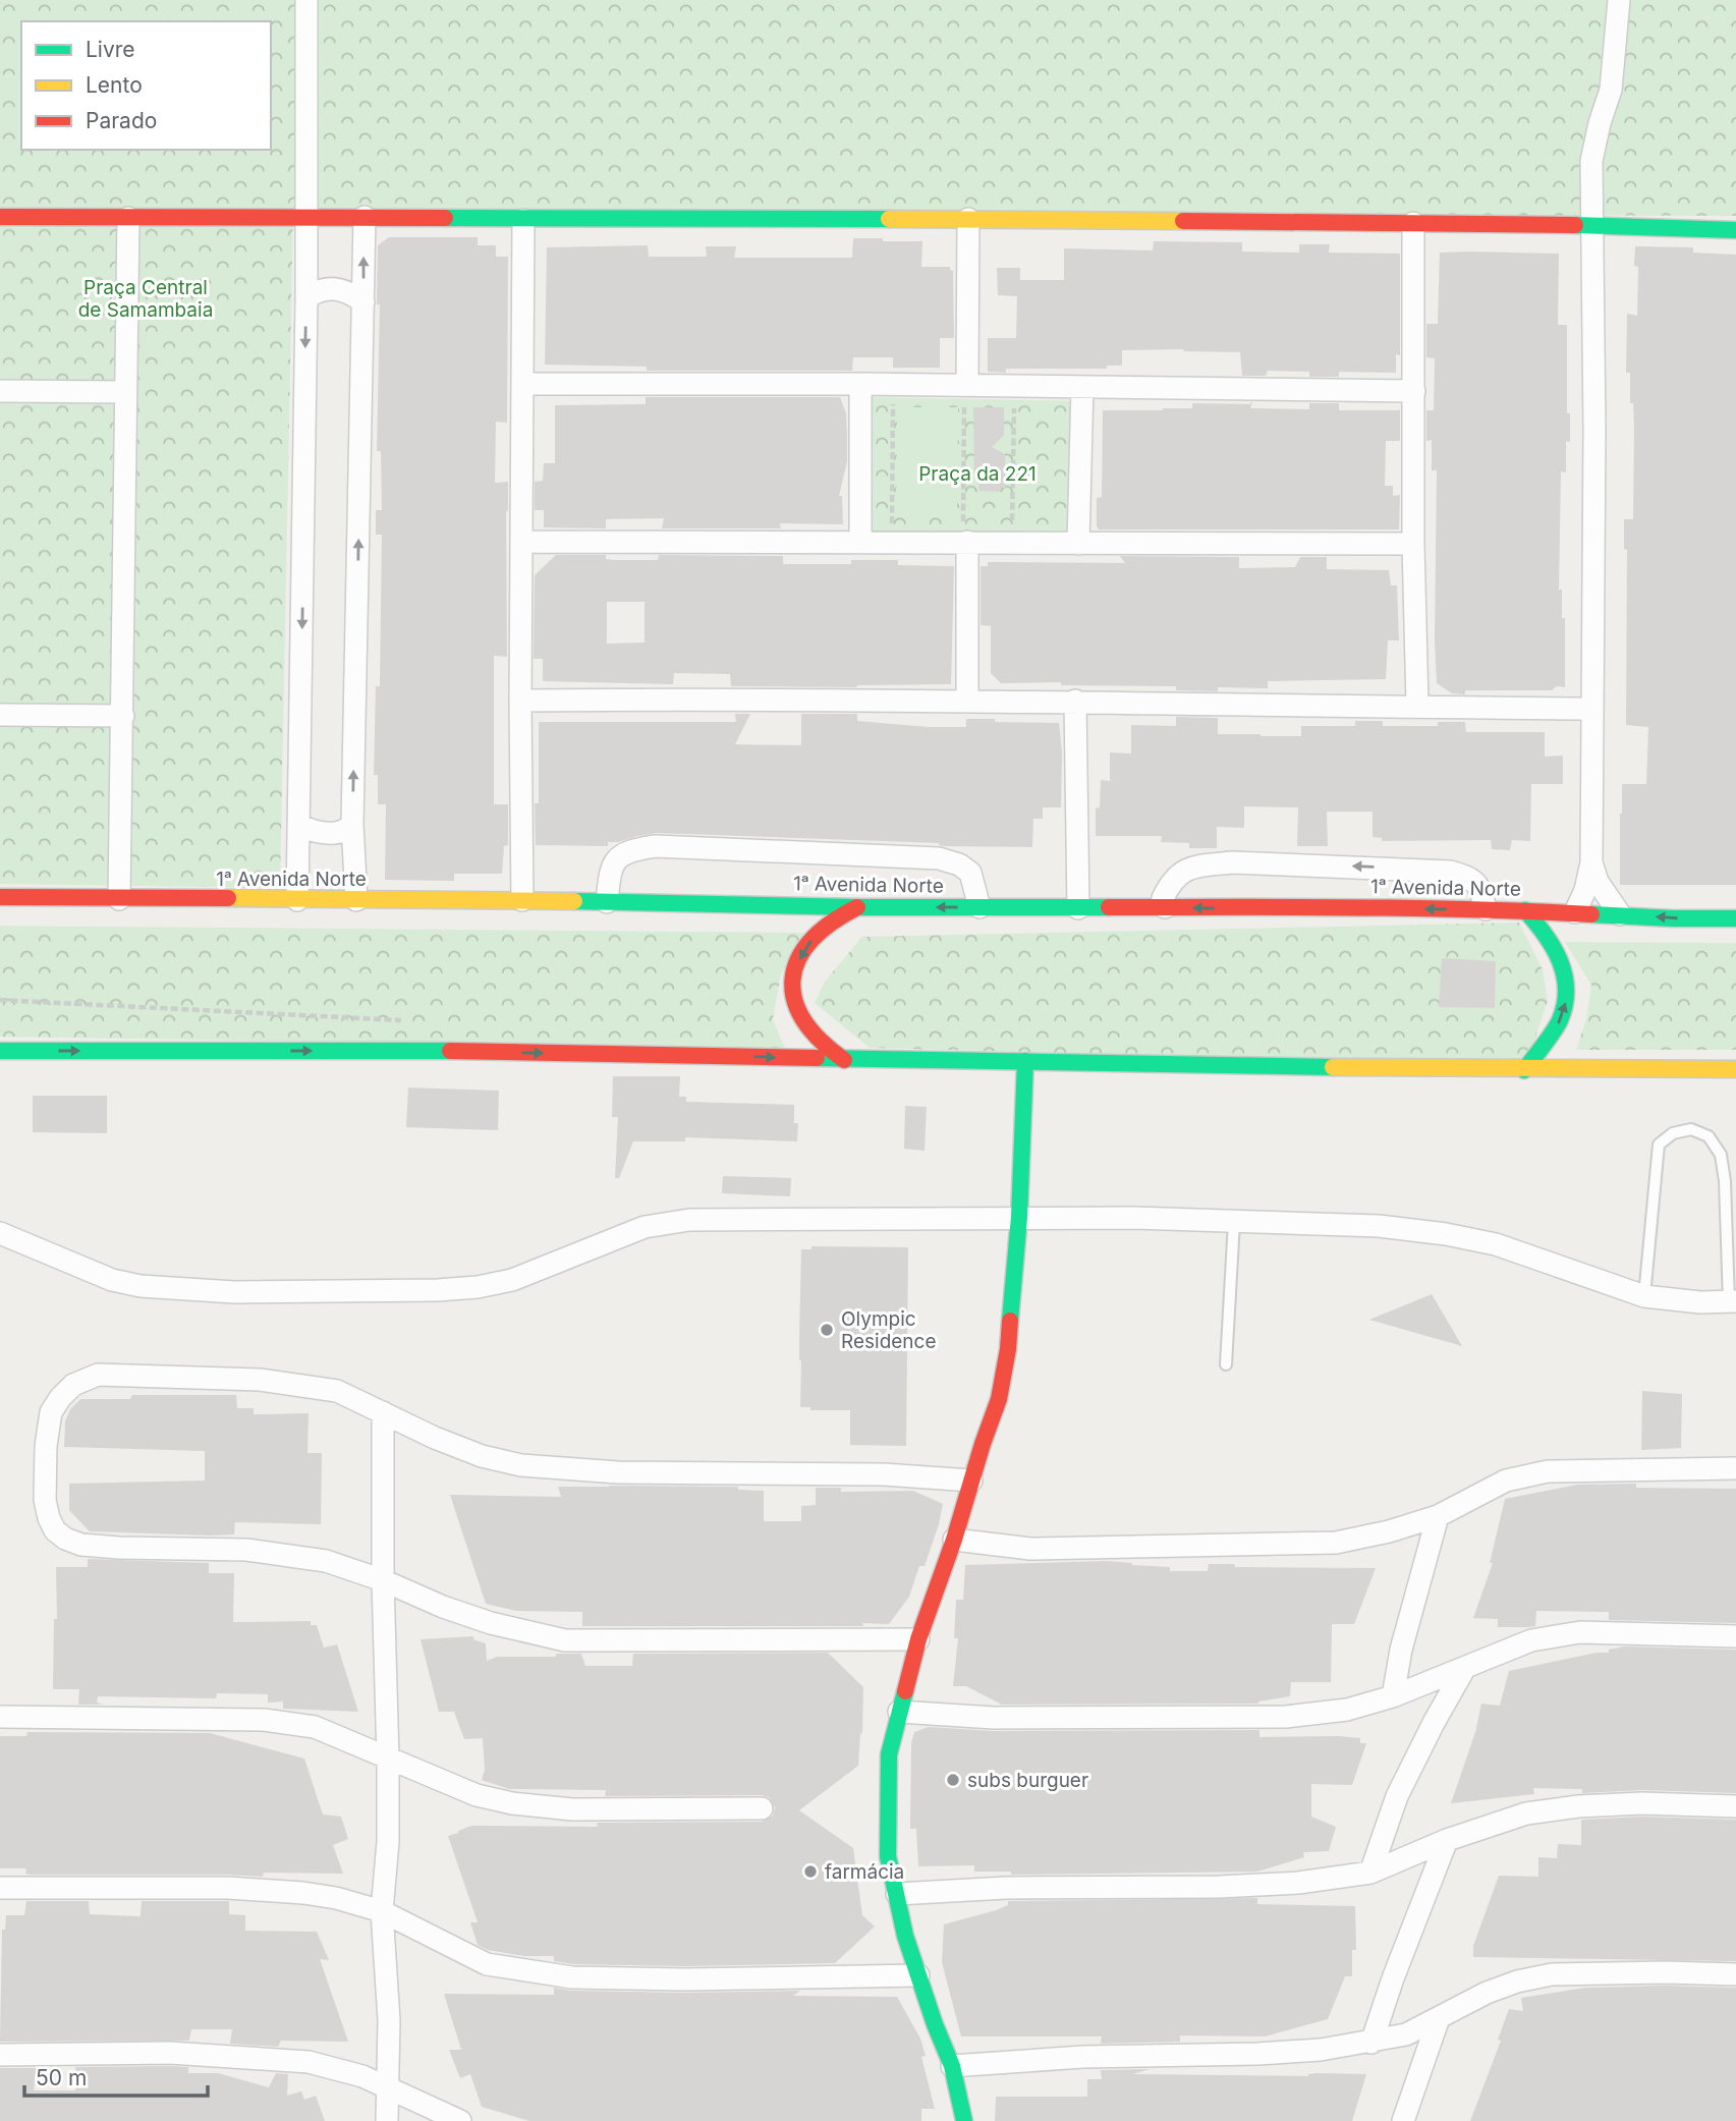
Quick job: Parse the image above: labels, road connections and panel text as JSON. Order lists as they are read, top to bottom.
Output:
{
  "streets": {
    "main road": ["1ᵃ Avenida Norte"]
  },
  "parks": ["Praça Central de Samambaia", "Praça da 221"],
  "places": ["Olympic Residence", "subs burguer", "farmácia"],
  "legend": ["Livre", "Lento", "Parado"],
  "scale_bar": "50 m"
}
